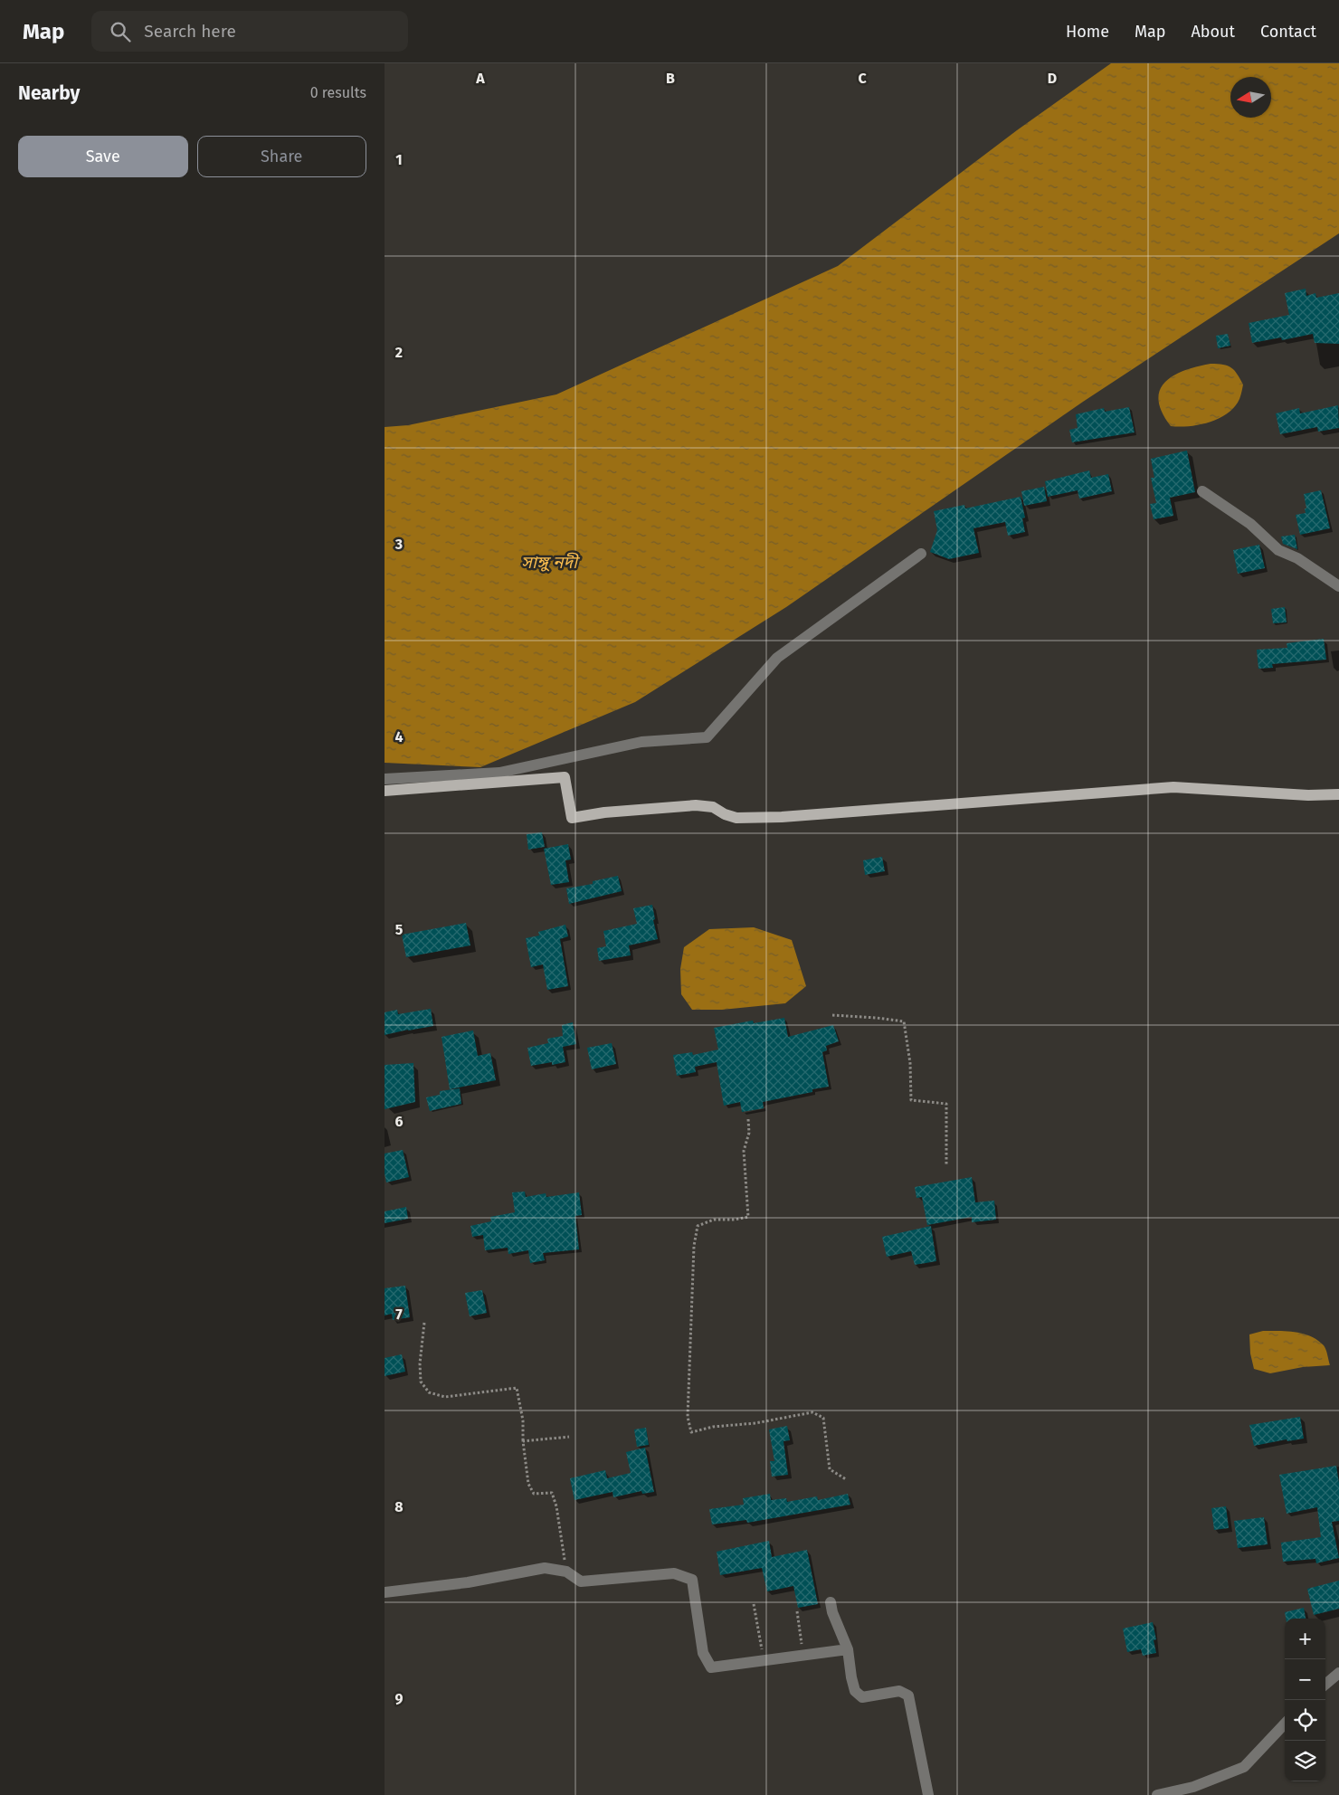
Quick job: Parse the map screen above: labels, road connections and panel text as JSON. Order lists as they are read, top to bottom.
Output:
{
  "water": ["সাঙ্গু নদী"],
  "north": "left",
  "page": {
    "header": "Map",
    "search": "Search here",
    "nav": [
      "Home",
      "Map",
      "About",
      "Contact"
    ],
    "heading": ["Nearby", "0 results"],
    "buttons": ["Save", "Share"],
    "map_buttons": ["+", "−"]
  },
  "grid": {
    "columns": [
      "A",
      "B",
      "C",
      "D"
    ],
    "rows": [
      "1",
      "2",
      "3",
      "4",
      "5",
      "6",
      "7",
      "8",
      "9"
    ]
  }
}
